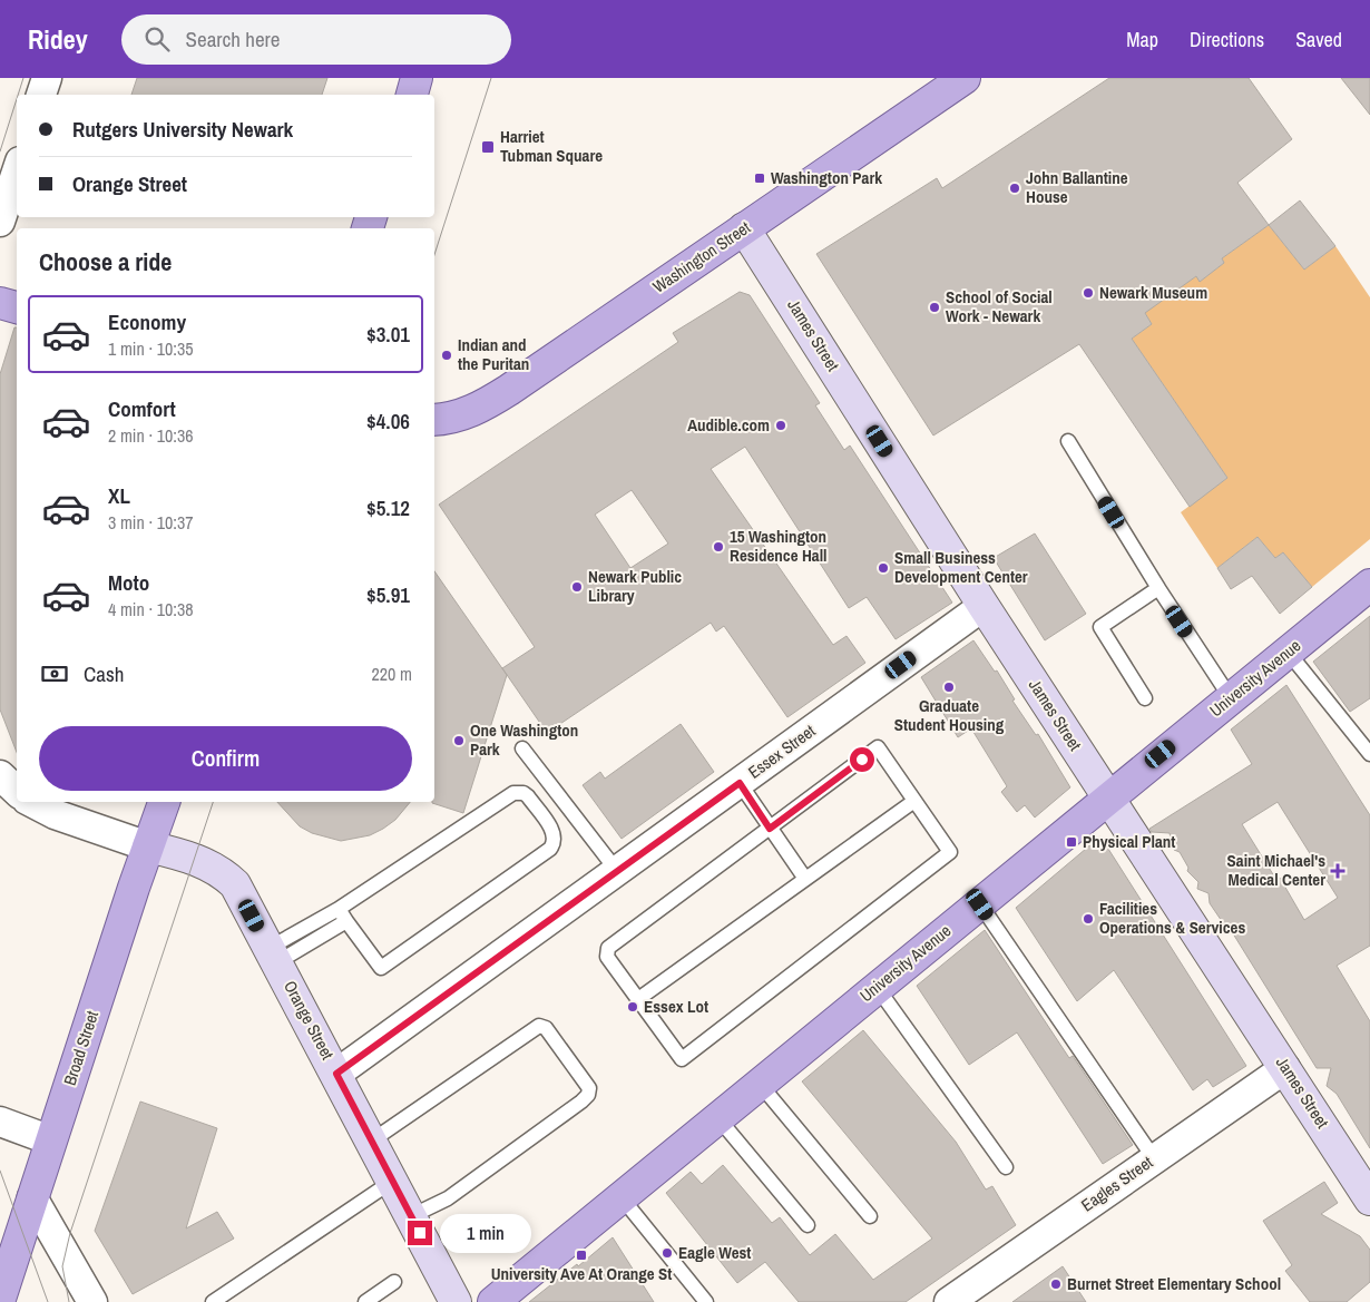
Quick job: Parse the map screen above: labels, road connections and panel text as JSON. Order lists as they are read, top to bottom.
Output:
{
  "streets": {
    "main road": ["Washington Street", "University Avenue", "Broad Street"],
    "street": [
      "James Street",
      "Essex Street",
      "Orange Street",
      "Eagles Street"
    ]
  },
  "crossings": [
    ["Washington Street", "James Street"],
    ["James Street", "University Avenue"],
    ["James Street", "Essex Street"],
    ["James Street", "Eagles Street"],
    ["Essex Street", "Orange Street"],
    ["Orange Street", "Broad Street"]
  ],
  "places": {
    "transit": [
      "Harriet Tubman Square",
      "Washington Park",
      "Physical Plant",
      "University Ave At Orange St"
    ],
    "other": [
      "John Ballantine House",
      "Newark Museum",
      "School of Social Work - Newark",
      "Indian and the Puritan",
      "Audible.com",
      "15 Washington Residence Hall",
      "Small Business Development Center",
      "Newark Public Library",
      "Graduate Student Housing",
      "One Washington Park",
      "Facilities Operations & Services",
      "Essex Lot",
      "Eagle West",
      "Burnet Street Elementary School"
    ],
    "health": ["Saint Michael's Medical Center"]
  },
  "page": {
    "header": "Ridey",
    "search": "Search here",
    "nav": ["Map", "Directions", "Saved"],
    "banner": ["Rutgers University Newark", "Orange Street"],
    "heading": "Choose a ride",
    "list": [
      {
        "name": "Economy",
        "note": "1 min · 10:35",
        "value": "$3.01"
      },
      {
        "name": "Comfort",
        "note": "2 min · 10:36",
        "value": "$4.06"
      },
      {
        "name": "XL",
        "note": "3 min · 10:37",
        "value": "$5.12"
      },
      {
        "name": "Moto",
        "note": "4 min · 10:38",
        "value": "$5.91"
      }
    ],
    "pay": ["Cash", "220 m"],
    "buttons": "Confirm",
    "bubble": "1 min"
  }
}
